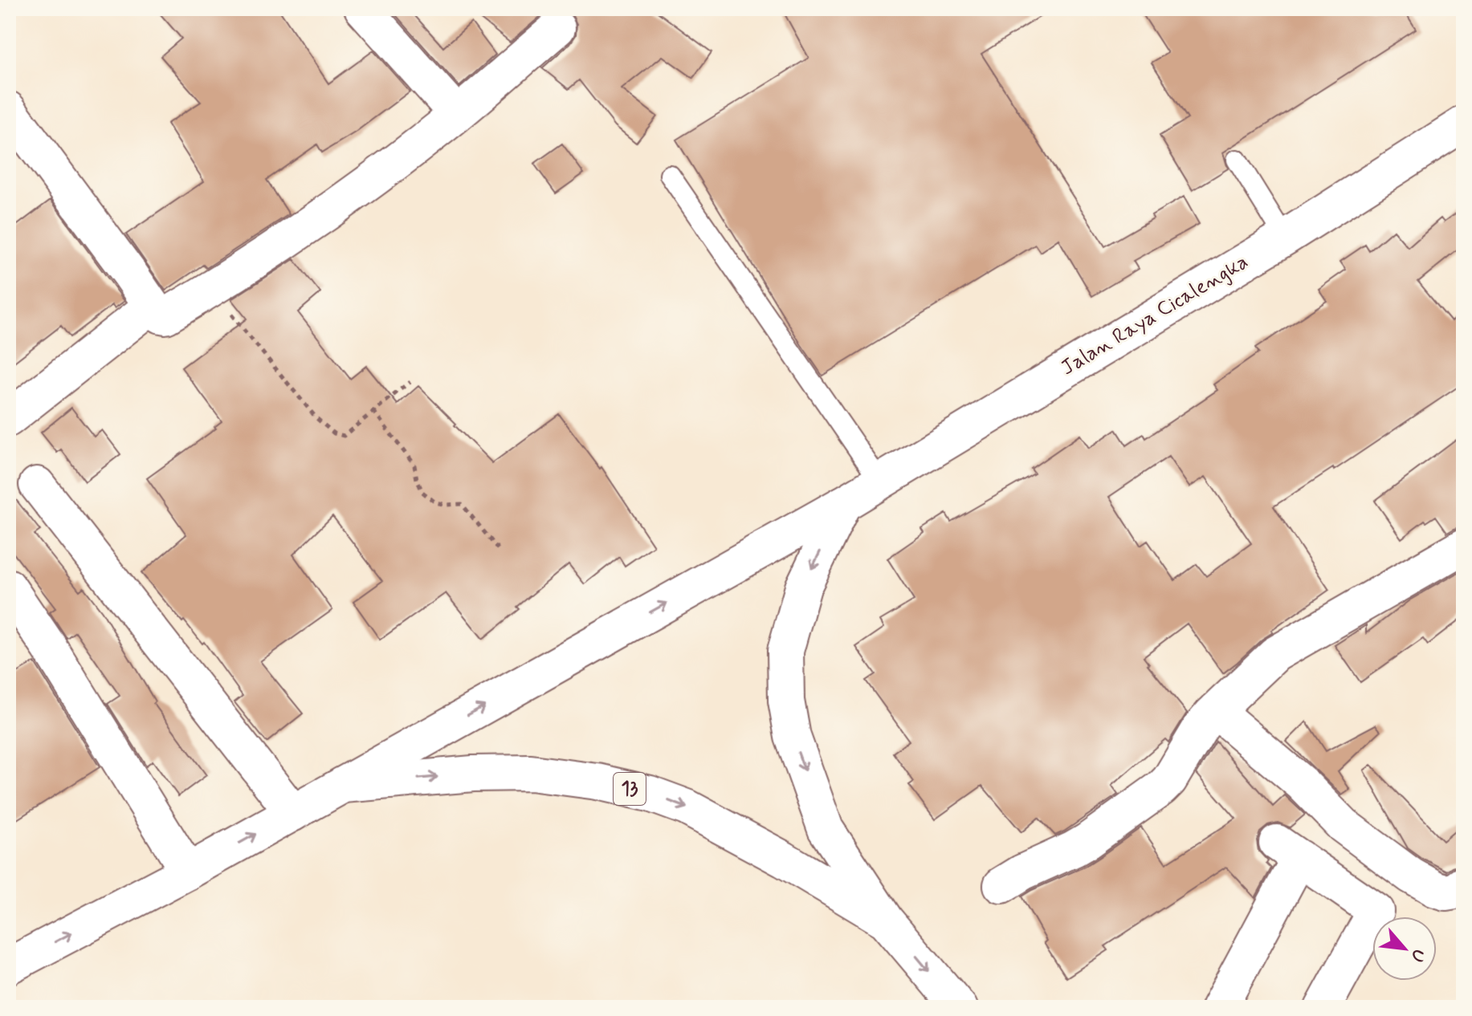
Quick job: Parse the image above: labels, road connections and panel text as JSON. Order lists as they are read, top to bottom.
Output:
{
  "streets": {
    "main road": ["Jalan Raya Cicalengka", "13"]
  },
  "crossings": [
    ["Jalan Raya Cicalengka", "13"]
  ],
  "one_way": ["Jalan Raya Cicalengka"],
  "north": "bottom right"
}
